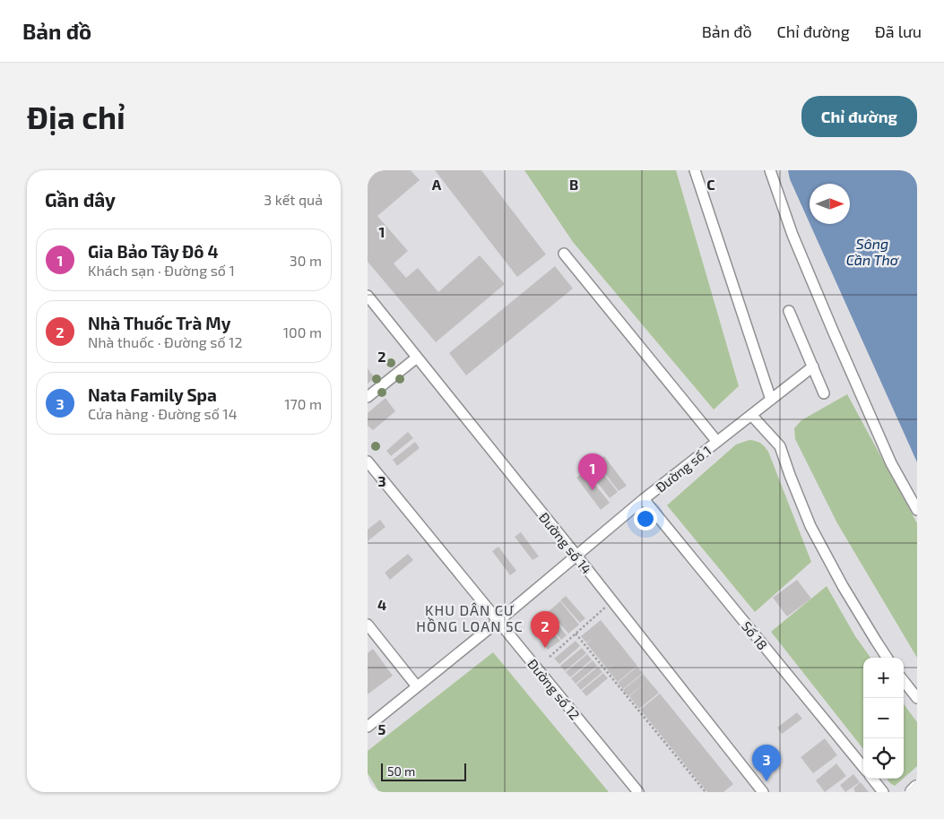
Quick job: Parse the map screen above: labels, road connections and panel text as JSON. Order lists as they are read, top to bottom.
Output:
{
  "streets": {
    "street": [
      "Đường số 1",
      "Đường số 14",
      "Số 18",
      "Đường số 12"
    ]
  },
  "crossings": [
    ["Đường số 1", "Đường số 14"],
    ["Đường số 1", "Số 18"],
    ["Đường số 1", "Đường số 12"]
  ],
  "districts": ["KHU DÂN CƯ HỒNG LOAN 5C"],
  "water": ["Sông Cần Thơ"],
  "scale_bar": "50 m",
  "north": "right",
  "page": {
    "header": "Bản đồ",
    "nav": ["Bản đồ", "Chỉ đường", "Đã lưu"],
    "buttons": "Chỉ đường",
    "title": "Địa chỉ",
    "heading": ["Gần đây", "3 kết quả"],
    "list": [
      {
        "mark": "1",
        "name": "Gia Bảo Tây Đô 4",
        "note": "Khách sạn · Đường số 1",
        "value": "30 m"
      },
      {
        "mark": "2",
        "name": "Nhà Thuốc Trà My",
        "note": "Nhà thuốc · Đường số 12",
        "value": "100 m"
      },
      {
        "mark": "3",
        "name": "Nata Family Spa",
        "note": "Cửa hàng · Đường số 14",
        "value": "170 m"
      }
    ],
    "pins": ["1", "2", "3"],
    "map_buttons": ["+", "−"],
    "scale": "50 m"
  },
  "grid": {
    "columns": ["A", "B", "C"],
    "rows": [
      "1",
      "2",
      "3",
      "4",
      "5"
    ]
  }
}
